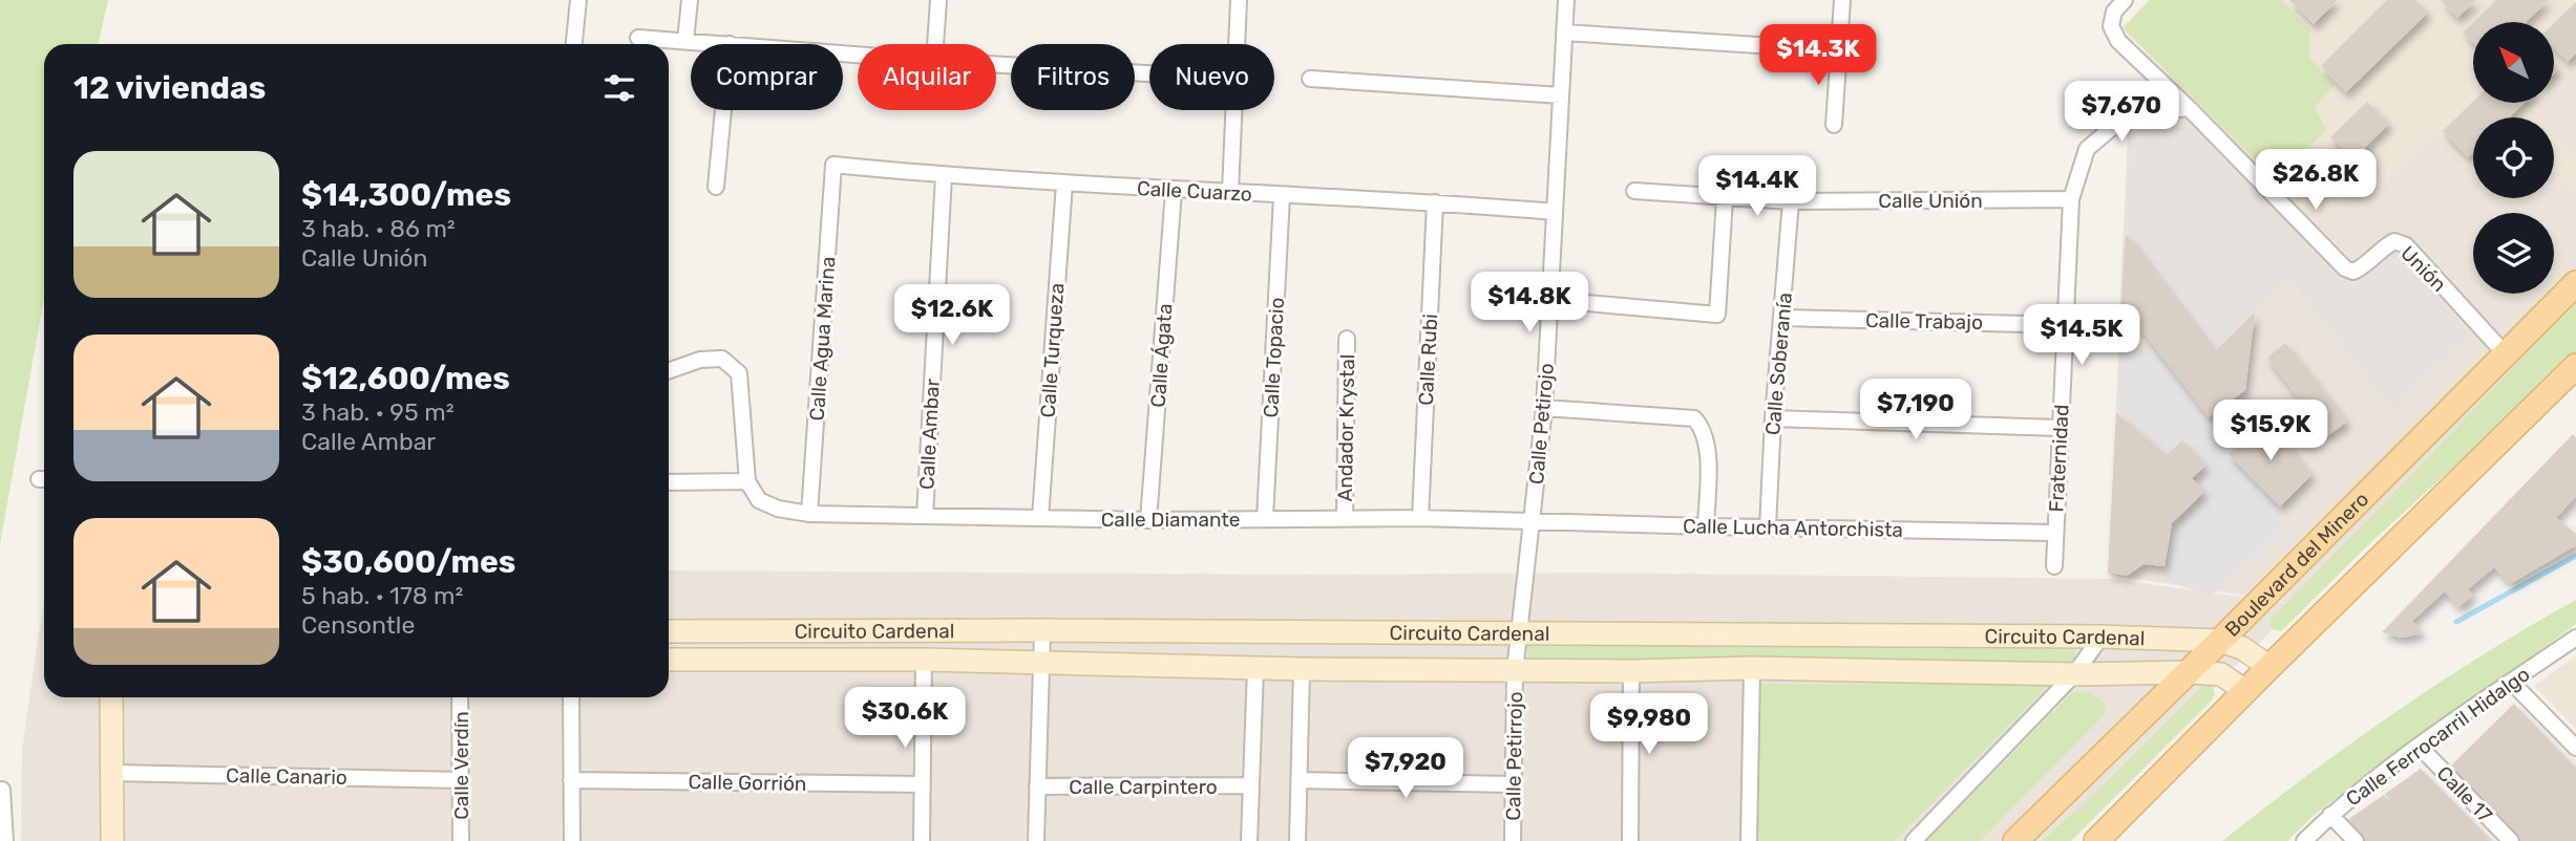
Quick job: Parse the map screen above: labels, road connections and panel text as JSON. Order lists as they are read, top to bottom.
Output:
{
  "streets": {
    "main road": ["Boulevard del Minero"],
    "street": [
      "Calle Cuarzo",
      "Calle Unión",
      "Unión",
      "Calle Trabajo",
      "Calle Agua Marina",
      "Calle Turqueza",
      "Calle Ágata",
      "Calle Topacio",
      "Calle Rubi",
      "Calle Soberanía",
      "Calle Petirojo",
      "Andador Krystal",
      "Calle Ambar",
      "Fraternidad",
      "Calle Diamante",
      "Calle Lucha Antorchista",
      "Circuito Cardenal",
      "Calle Ferrocarril Hidalgo",
      "Calle Petirrojo",
      "Calle Verdín",
      "Calle Canario",
      "Calle Gorrión",
      "Calle Carpintero",
      "Calle 17"
    ]
  },
  "crossings": [
    ["Calle Cuarzo", "Calle Agua Marina"],
    ["Calle Cuarzo", "Calle Turqueza"],
    ["Calle Cuarzo", "Calle Ágata"],
    ["Calle Cuarzo", "Calle Topacio"],
    ["Calle Cuarzo", "Calle Rubi"],
    ["Calle Cuarzo", "Calle Petirojo"],
    ["Calle Cuarzo", "Calle Ambar"],
    ["Calle Unión", "Calle Soberanía"],
    ["Calle Unión", "Fraternidad"],
    ["Unión", "Fraternidad"],
    ["Unión", "Boulevard del Minero"],
    ["Calle Trabajo", "Calle Soberanía"],
    ["Calle Trabajo", "Fraternidad"],
    ["Calle Agua Marina", "Calle Diamante"],
    ["Calle Turqueza", "Calle Diamante"],
    ["Calle Ágata", "Calle Diamante"],
    ["Calle Topacio", "Calle Diamante"],
    ["Calle Rubi", "Calle Diamante"],
    ["Calle Soberanía", "Calle Lucha Antorchista"],
    ["Calle Petirojo", "Calle Diamante"],
    ["Calle Petirojo", "Calle Lucha Antorchista"],
    ["Calle Petirojo", "Circuito Cardenal"],
    ["Calle Petirojo", "Calle Petirrojo"],
    ["Andador Krystal", "Calle Diamante"],
    ["Calle Ambar", "Calle Diamante"],
    ["Fraternidad", "Calle Lucha Antorchista"],
    ["Calle Diamante", "Calle Lucha Antorchista"],
    ["Boulevard del Minero", "Circuito Cardenal"],
    ["Circuito Cardenal", "Calle Petirrojo"],
    ["Calle Ferrocarril Hidalgo", "Calle 17"],
    ["Calle Verdín", "Calle Canario"]
  ],
  "north": "top left",
  "page": {
    "price": [
      "$14.3K",
      "$7,670",
      "$26.8K",
      "$14.4K",
      "$14.8K",
      "$12.6K",
      "$14.5K",
      "$7,190",
      "$15.9K",
      "$30.6K",
      "$9,980",
      "$7,920"
    ],
    "chip": [
      "Comprar",
      "Alquilar",
      "Filtros",
      "Nuevo"
    ],
    "heading": "12 viviendas",
    "list": [
      {
        "name": "$14,300/mes",
        "note": "3 hab. · 86 m² · Calle Unión"
      },
      {
        "name": "$12,600/mes",
        "note": "3 hab. · 95 m² · Calle Ambar"
      },
      {
        "name": "$30,600/mes",
        "note": "5 hab. · 178 m² · Censontle"
      }
    ]
  }
}
